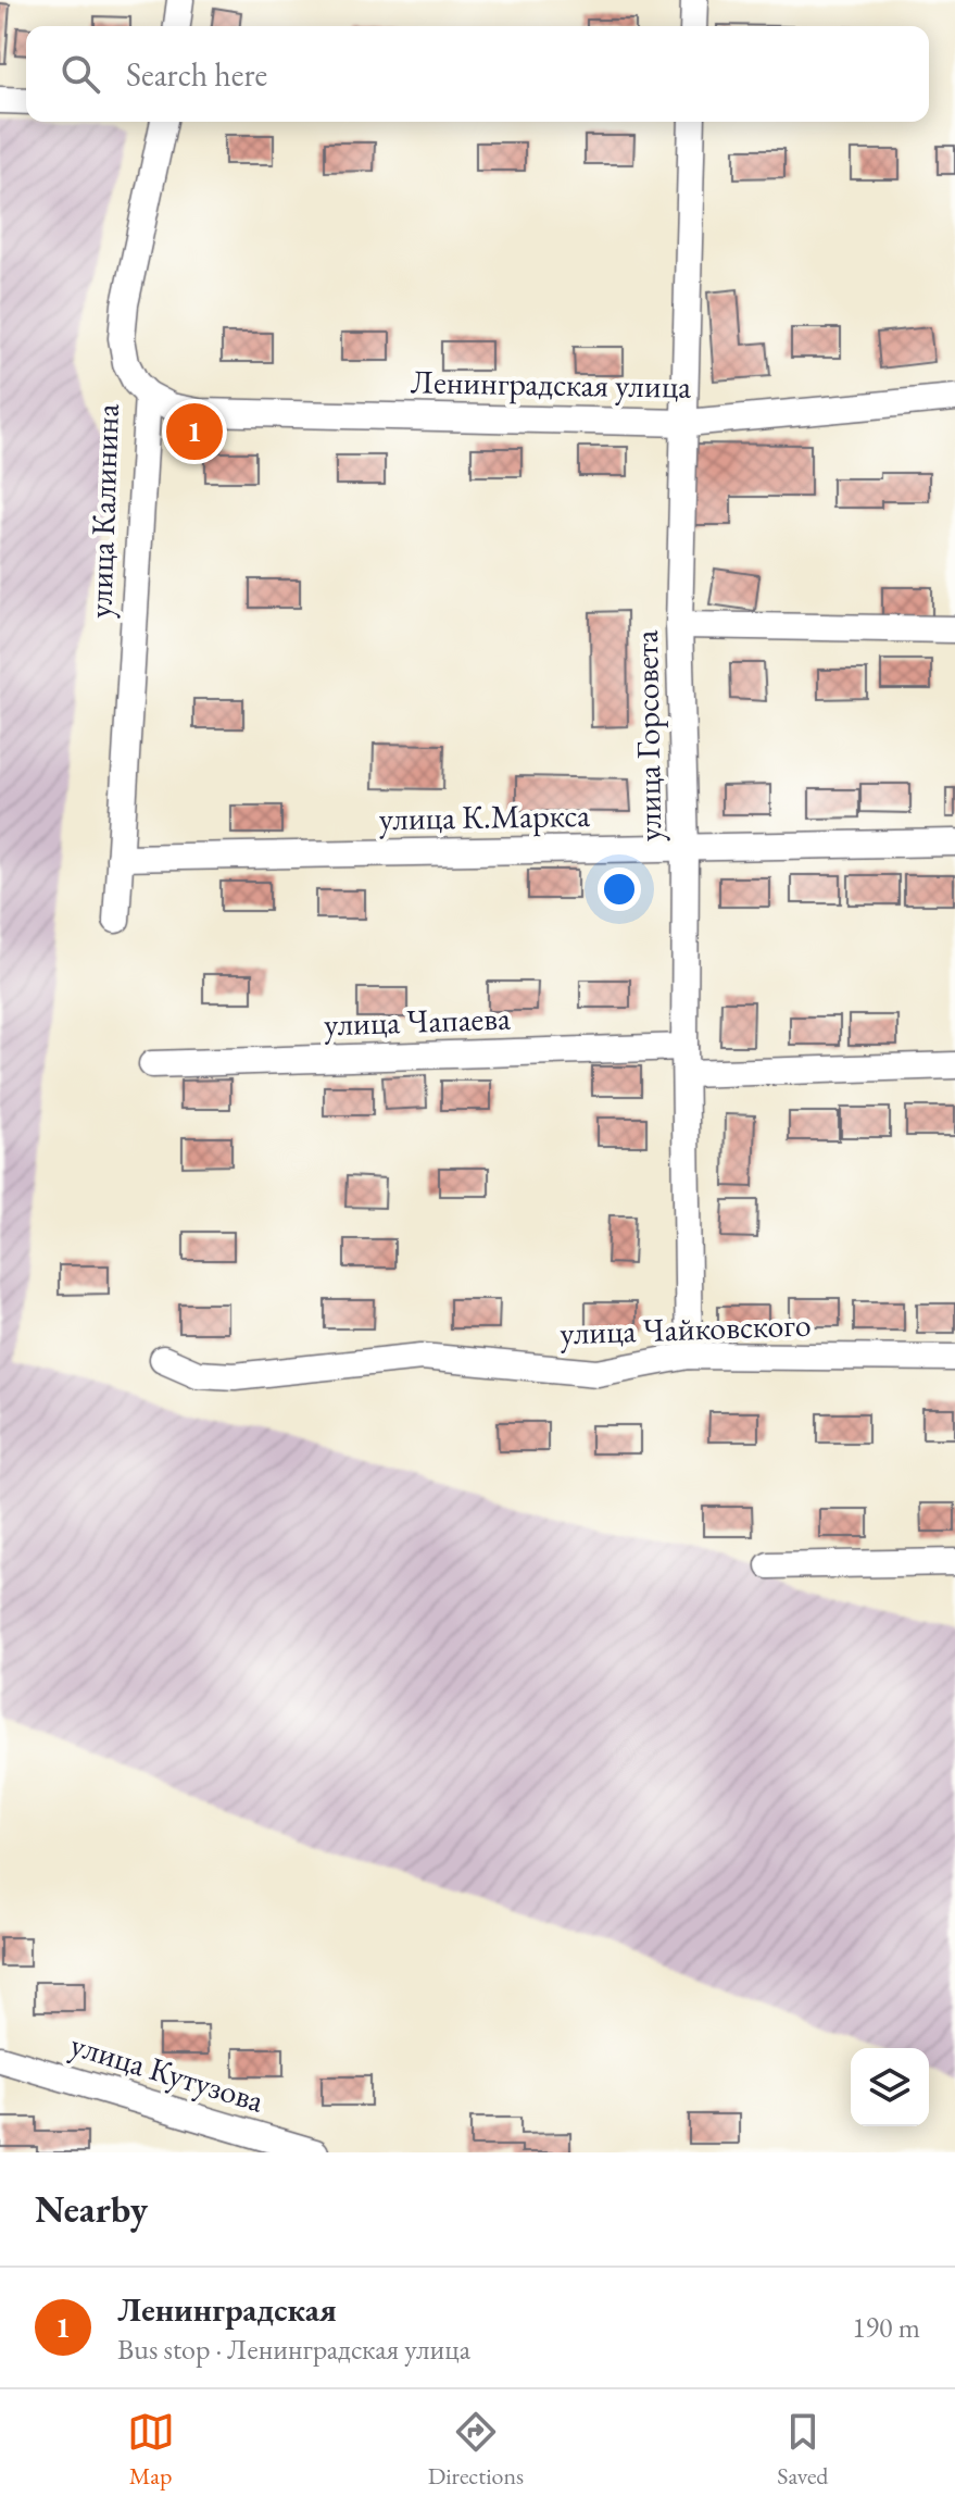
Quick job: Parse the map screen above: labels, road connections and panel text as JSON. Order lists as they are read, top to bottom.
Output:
{
  "streets": {
    "street": [
      "Ленинградская улица",
      "улица Калинина",
      "улица Горсовета",
      "улица К.Маркса",
      "улица Чапаева",
      "улица Чайковского",
      "улица Кутузова"
    ]
  },
  "crossings": [
    ["Ленинградская улица", "улица Калинина"],
    ["Ленинградская улица", "улица Горсовета"],
    ["улица Калинина", "улица К.Маркса"],
    ["улица Горсовета", "улица К.Маркса"],
    ["улица Горсовета", "улица Чапаева"],
    ["улица Горсовета", "улица Чайковского"]
  ],
  "page": {
    "search": "Search here",
    "pins": "1",
    "heading": "Nearby",
    "list": [
      {
        "mark": "1",
        "name": "Ленинградская",
        "note": "Bus stop · Ленинградская улица",
        "value": "190 m"
      }
    ],
    "nav": ["Map", "Directions", "Saved"]
  }
}
